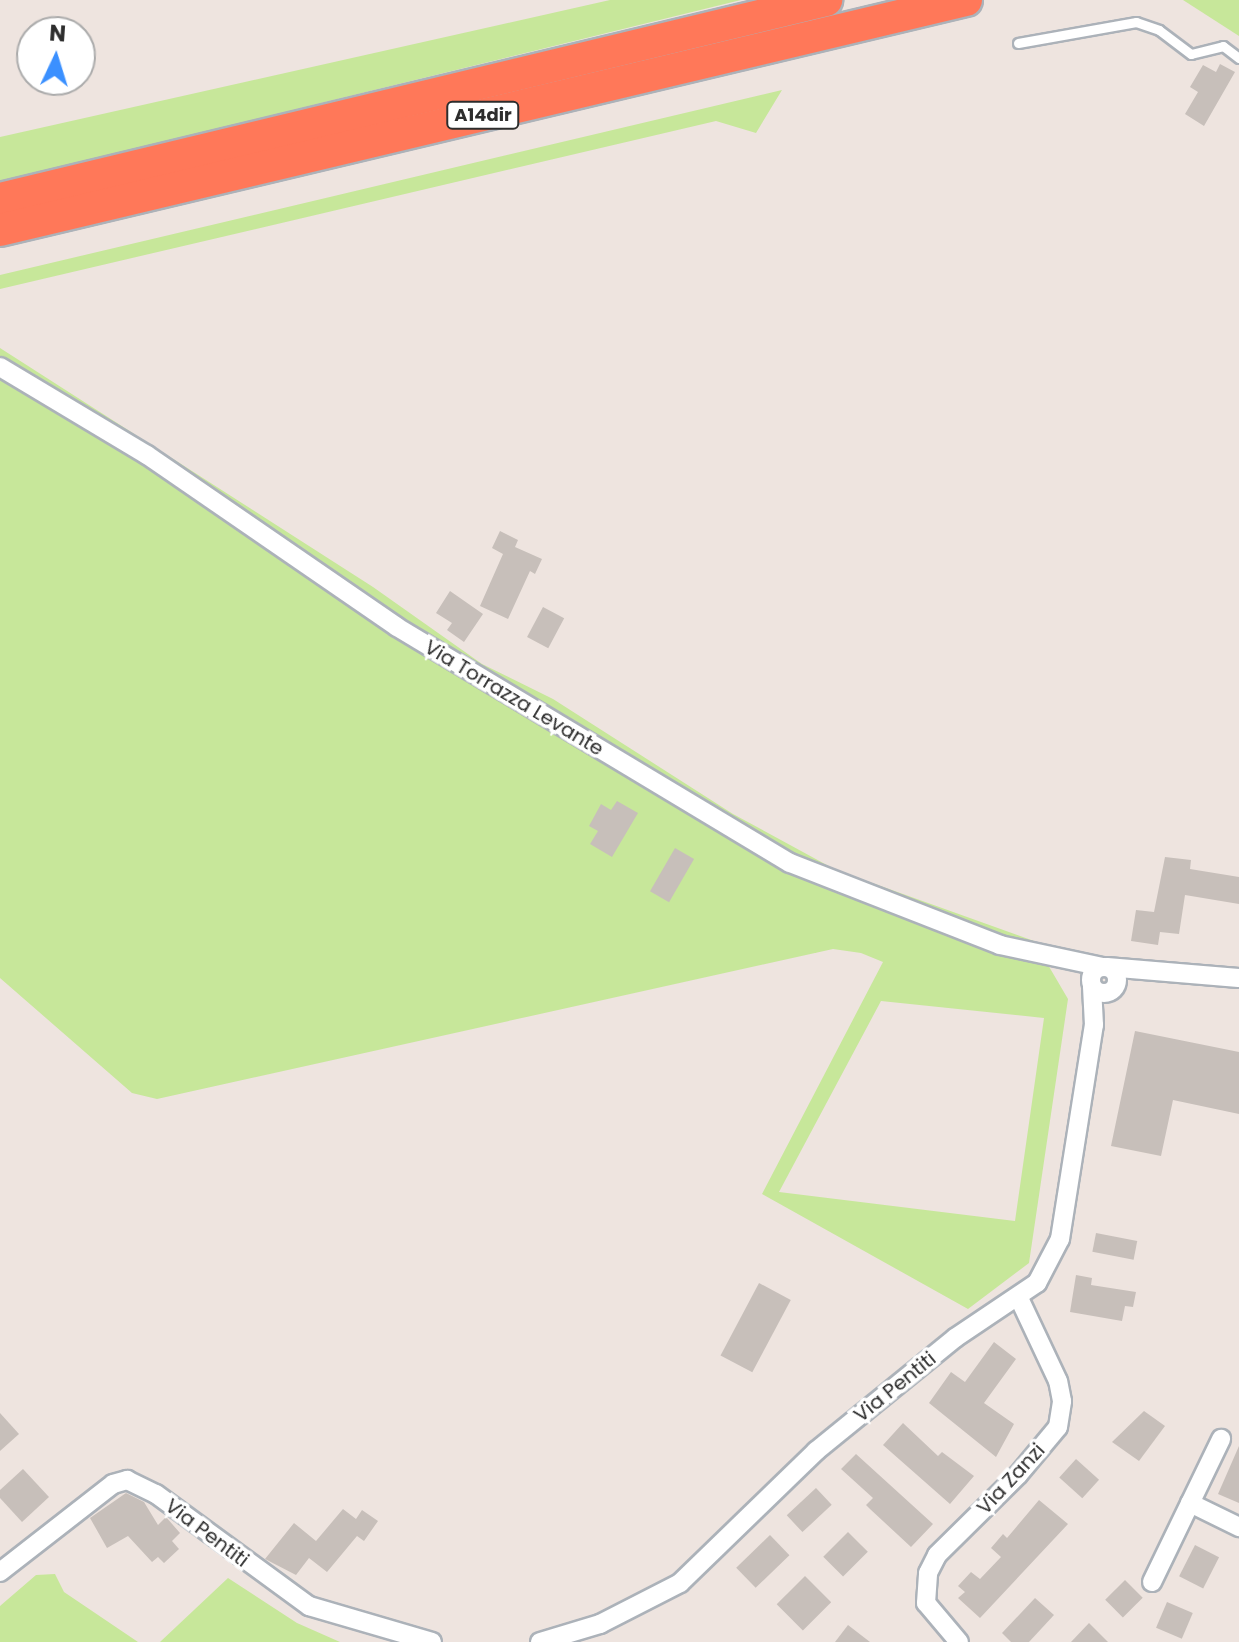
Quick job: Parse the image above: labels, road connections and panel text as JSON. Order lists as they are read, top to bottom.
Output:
{
  "streets": {
    "highway": ["A14dir"],
    "street": ["Via Torrazza Levante", "Via Pentiti", "Via Zanzi"]
  },
  "crossings": [
    ["Via Torrazza Levante", "Via Pentiti"],
    ["Via Pentiti", "Via Zanzi"]
  ],
  "north": "top"
}
